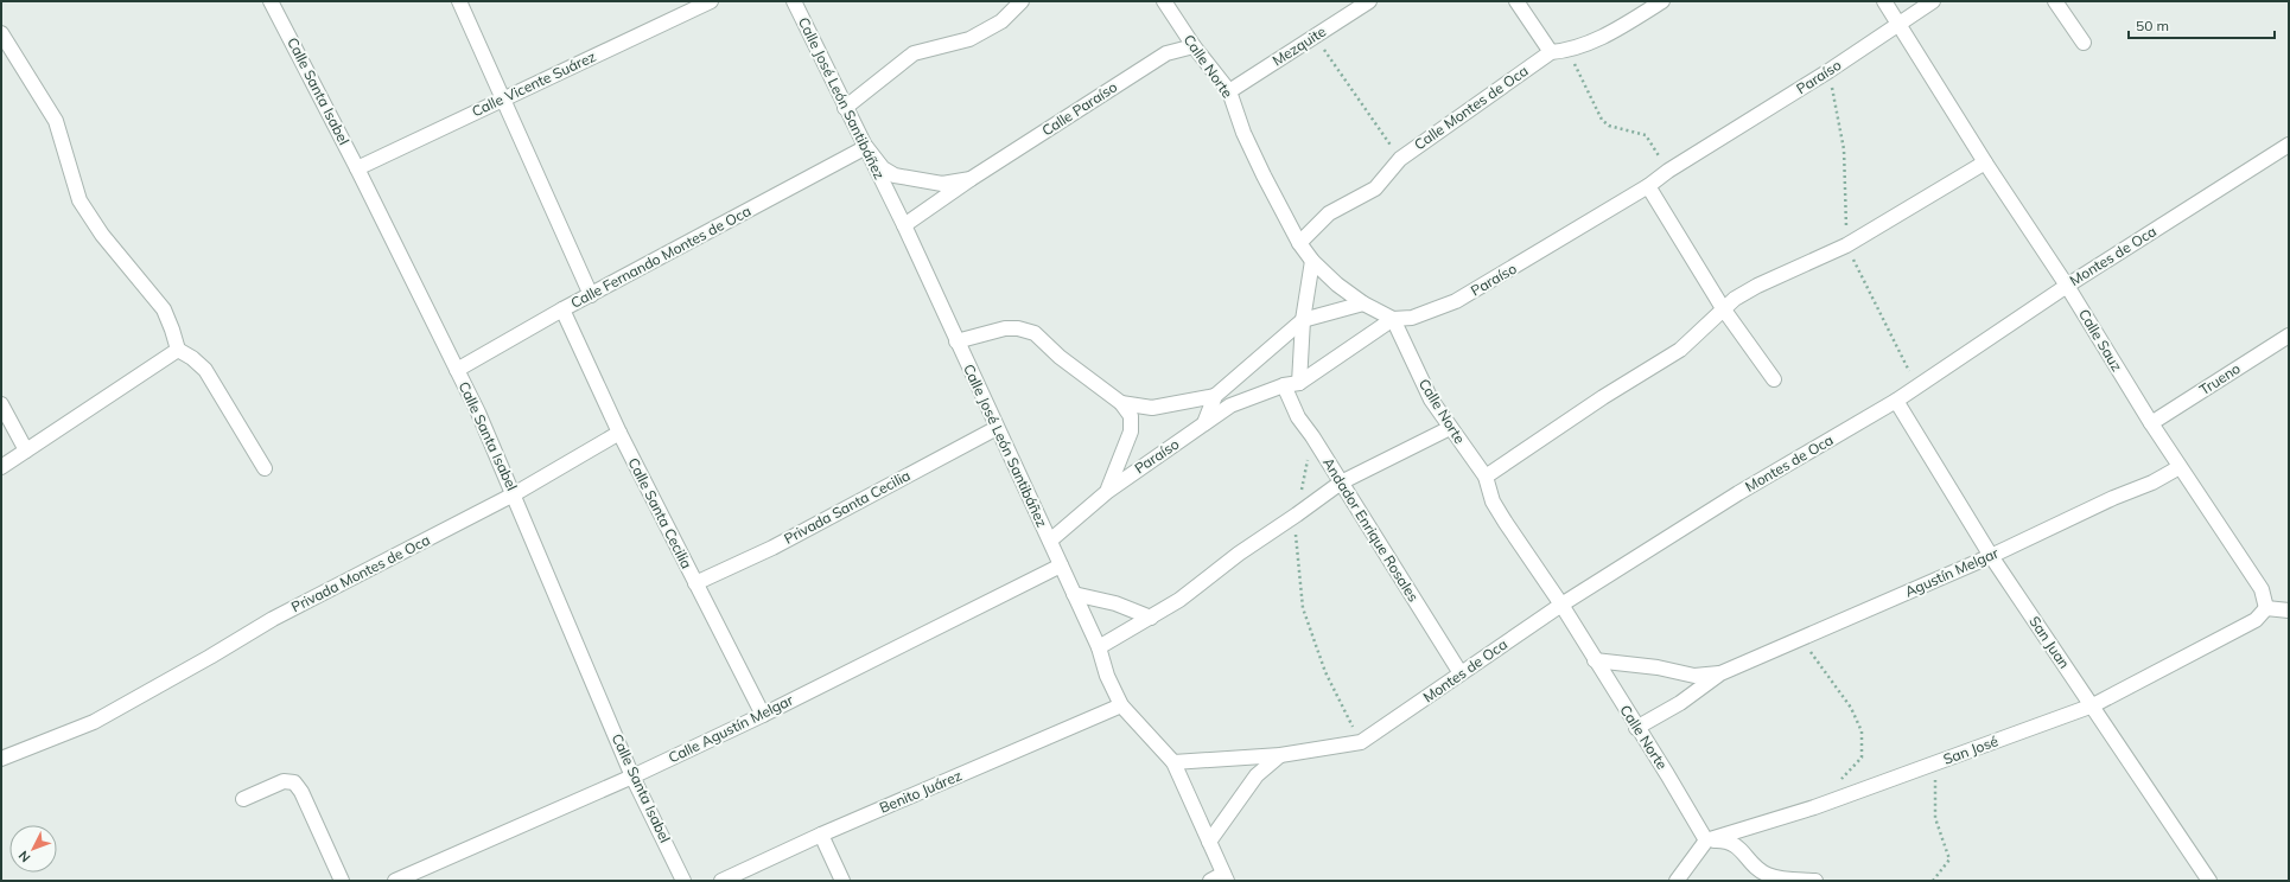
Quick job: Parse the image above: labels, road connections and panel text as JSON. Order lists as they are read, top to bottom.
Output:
{
  "streets": {
    "street": [
      "Mezquite",
      "Calle Norte",
      "Paraíso",
      "Calle Vicente Suárez",
      "Calle Santa Isabel",
      "Calle José León Santibáñez",
      "Calle Montes de Oca",
      "Calle Paraíso",
      "Montes de Oca",
      "Calle Fernando Montes de Oca",
      "Calle Sauz",
      "Trueno",
      "Privada Santa Cecilia",
      "Calle Santa Cecilia",
      "Andador Enrique Rosales",
      "Agustín Melgar",
      "Privada Montes de Oca",
      "San Juan",
      "Calle Agustín Melgar",
      "San José",
      "Benito Juárez"
    ]
  },
  "crossings": [
    ["Mezquite", "Calle Norte"],
    ["Calle Norte", "Paraíso"],
    ["Calle Norte", "Calle Montes de Oca"],
    ["Calle Norte", "Calle Paraíso"],
    ["Calle Norte", "Montes de Oca"],
    ["Calle Norte", "Agustín Melgar"],
    ["Calle Norte", "San José"],
    ["Paraíso", "Calle José León Santibáñez"],
    ["Paraíso", "Calle Sauz"],
    ["Paraíso", "Andador Enrique Rosales"],
    ["Calle Vicente Suárez", "Calle Santa Isabel"],
    ["Calle Santa Isabel", "Calle Fernando Montes de Oca"],
    ["Calle Santa Isabel", "Privada Montes de Oca"],
    ["Calle Santa Isabel", "Calle Agustín Melgar"],
    ["Calle José León Santibáñez", "Calle Paraíso"],
    ["Calle José León Santibáñez", "Montes de Oca"],
    ["Calle José León Santibáñez", "Calle Fernando Montes de Oca"],
    ["Calle José León Santibáñez", "Privada Santa Cecilia"],
    ["Calle José León Santibáñez", "Calle Agustín Melgar"],
    ["Calle José León Santibáñez", "Benito Juárez"],
    ["Calle Paraíso", "Calle Fernando Montes de Oca"],
    ["Montes de Oca", "Calle Sauz"],
    ["Montes de Oca", "Andador Enrique Rosales"],
    ["Montes de Oca", "San Juan"],
    ["Calle Fernando Montes de Oca", "Calle Santa Cecilia"],
    ["Calle Sauz", "Trueno"],
    ["Calle Sauz", "Agustín Melgar"],
    ["Calle Sauz", "San José"],
    ["Privada Santa Cecilia", "Calle Santa Cecilia"],
    ["Calle Santa Cecilia", "Calle Agustín Melgar"],
    ["Agustín Melgar", "San Juan"],
    ["San Juan", "San José"]
  ],
  "scale_bar": "50 m",
  "north": "bottom left"
}
